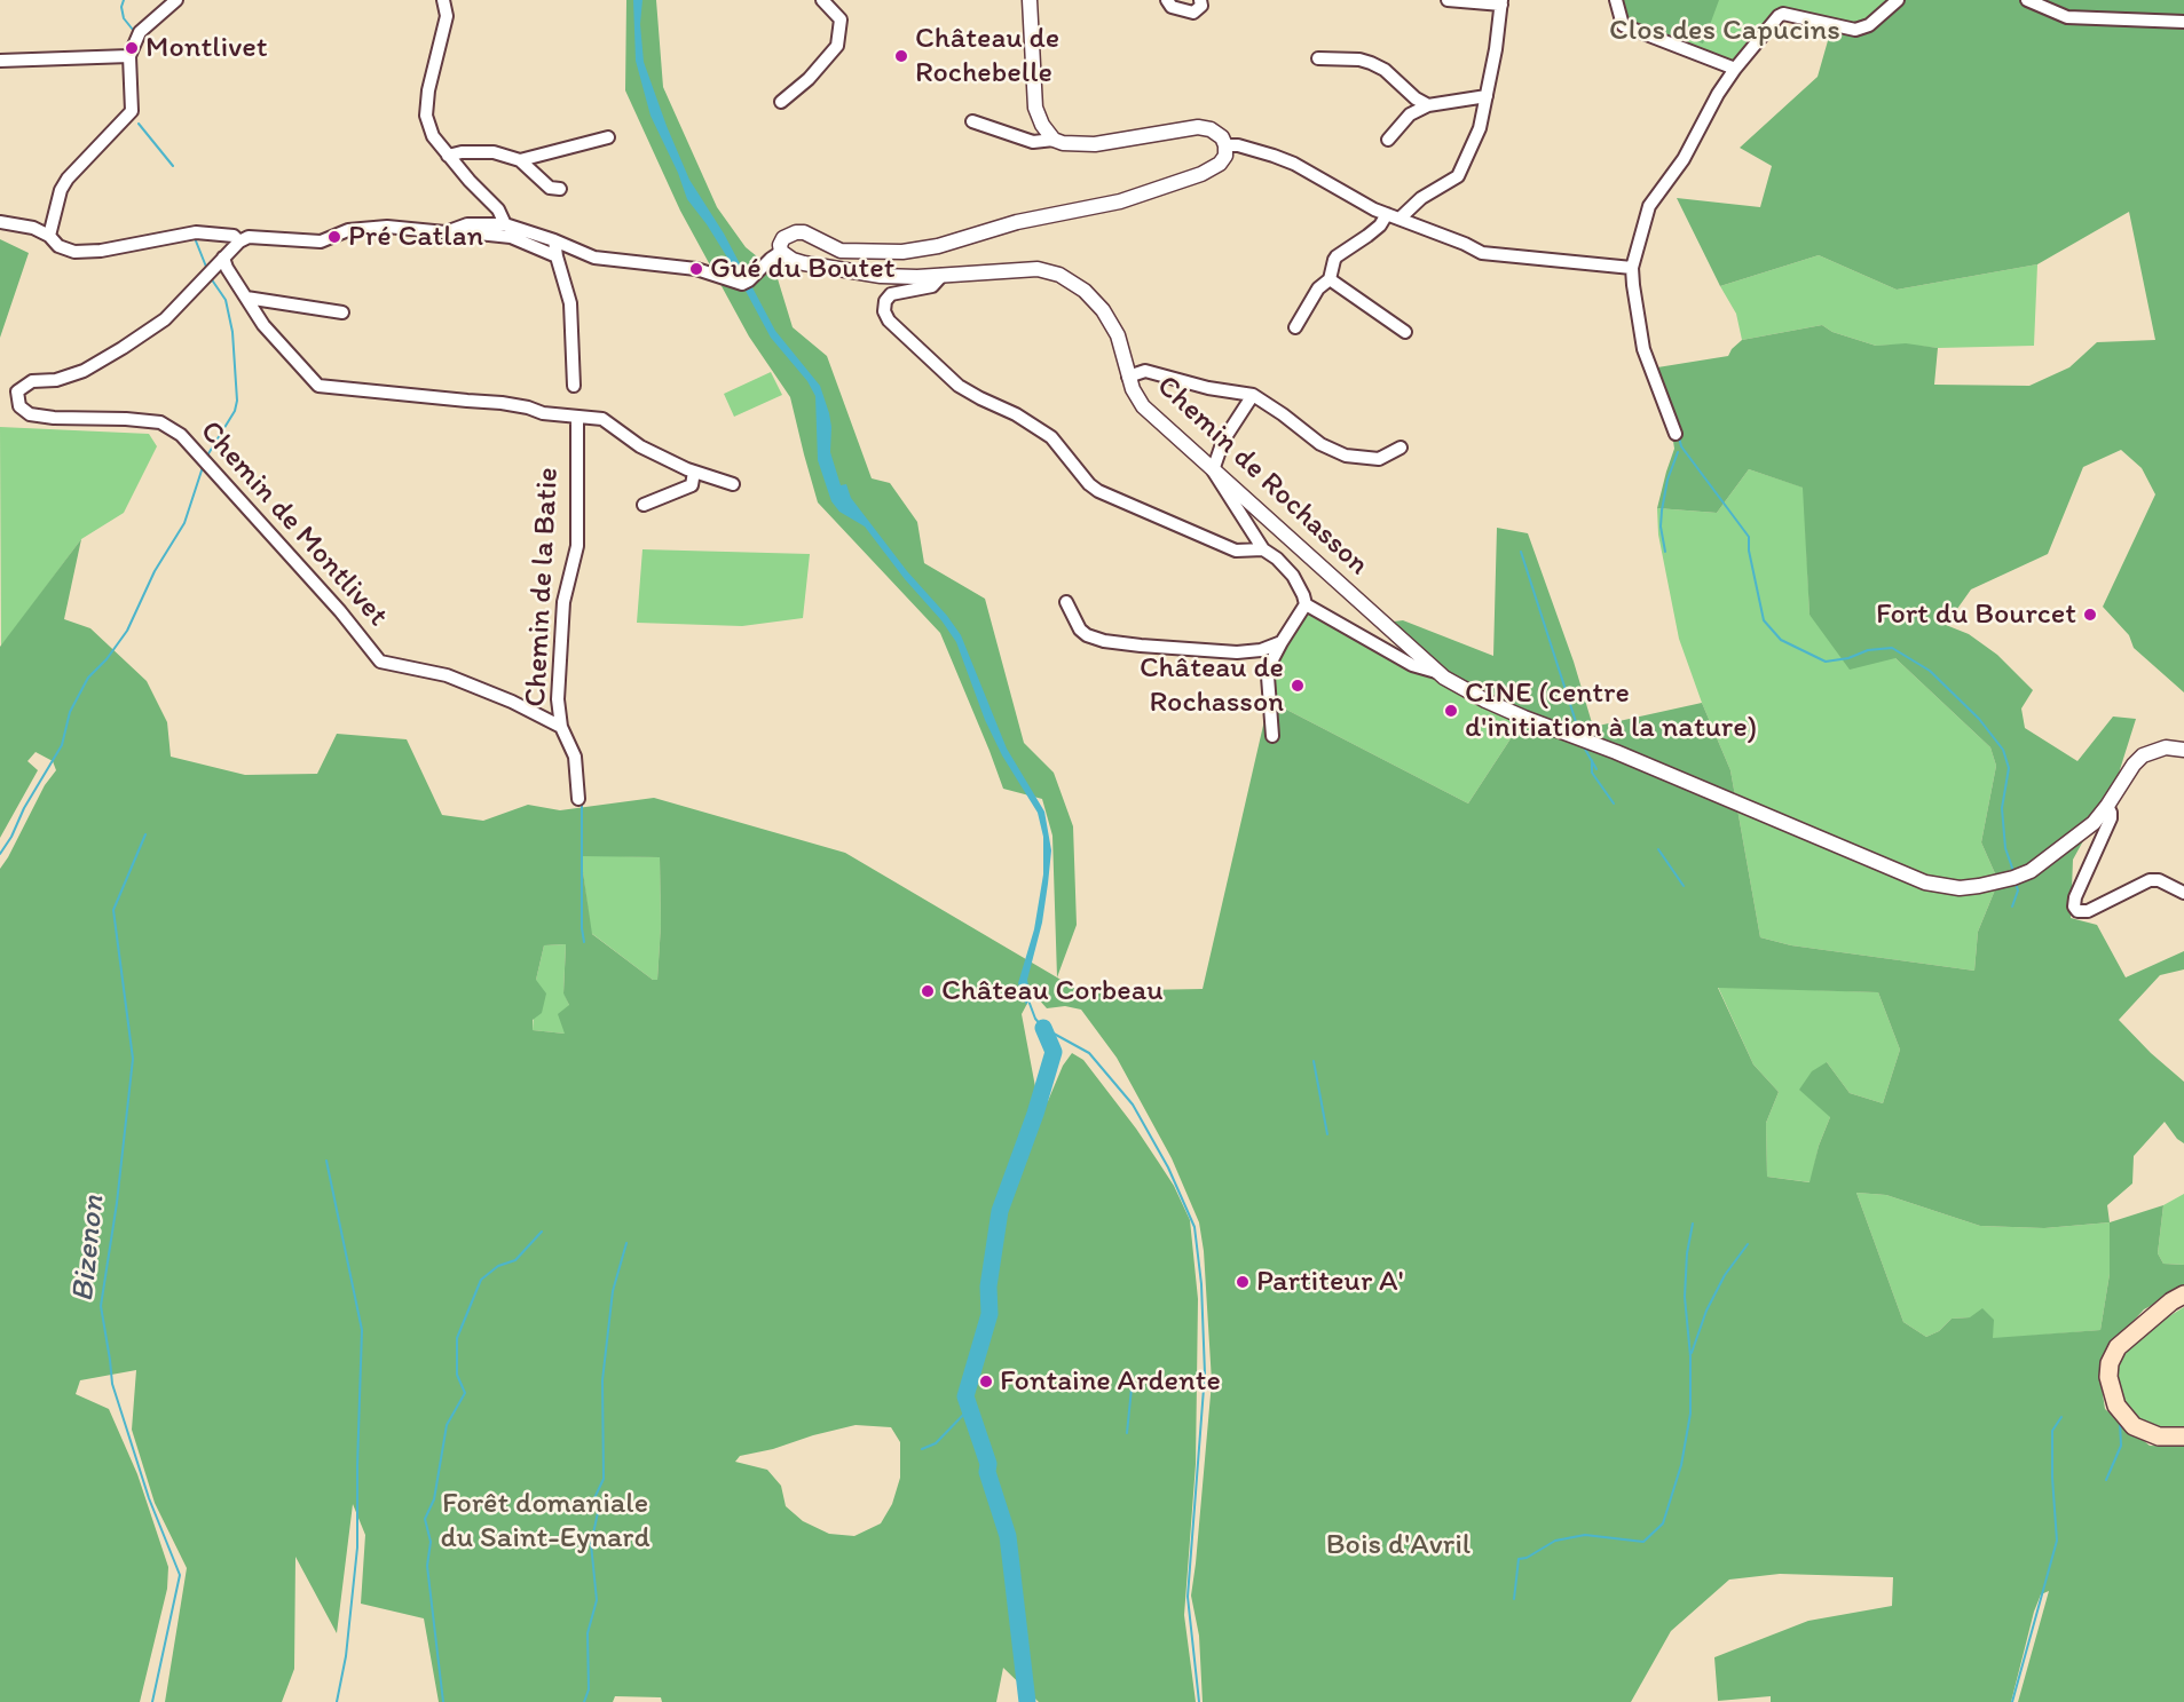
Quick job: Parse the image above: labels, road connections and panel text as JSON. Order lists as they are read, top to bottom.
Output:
{
  "streets": {
    "street": ["Chemin de Rochasson", "Chemin de Montlivet", "Chemin de la Batie"]
  },
  "crossings": [
    ["Chemin de Montlivet", "Chemin de la Batie"]
  ],
  "water": ["Bizenon"],
  "parks": ["Clos des Capucins", "Forêt domaniale du Saint-Eynard", "Bois d'Avril"],
  "places": [
    "Montlivet",
    "Château de Rochebelle",
    "Pré Catlan",
    "Gué du Boutet",
    "Fort du Bourcet",
    "Château de Rochasson",
    "CINE (centre d'initiation à la nature)",
    "Château Corbeau",
    "Partiteur A'",
    "Fontaine Ardente"
  ]
}
